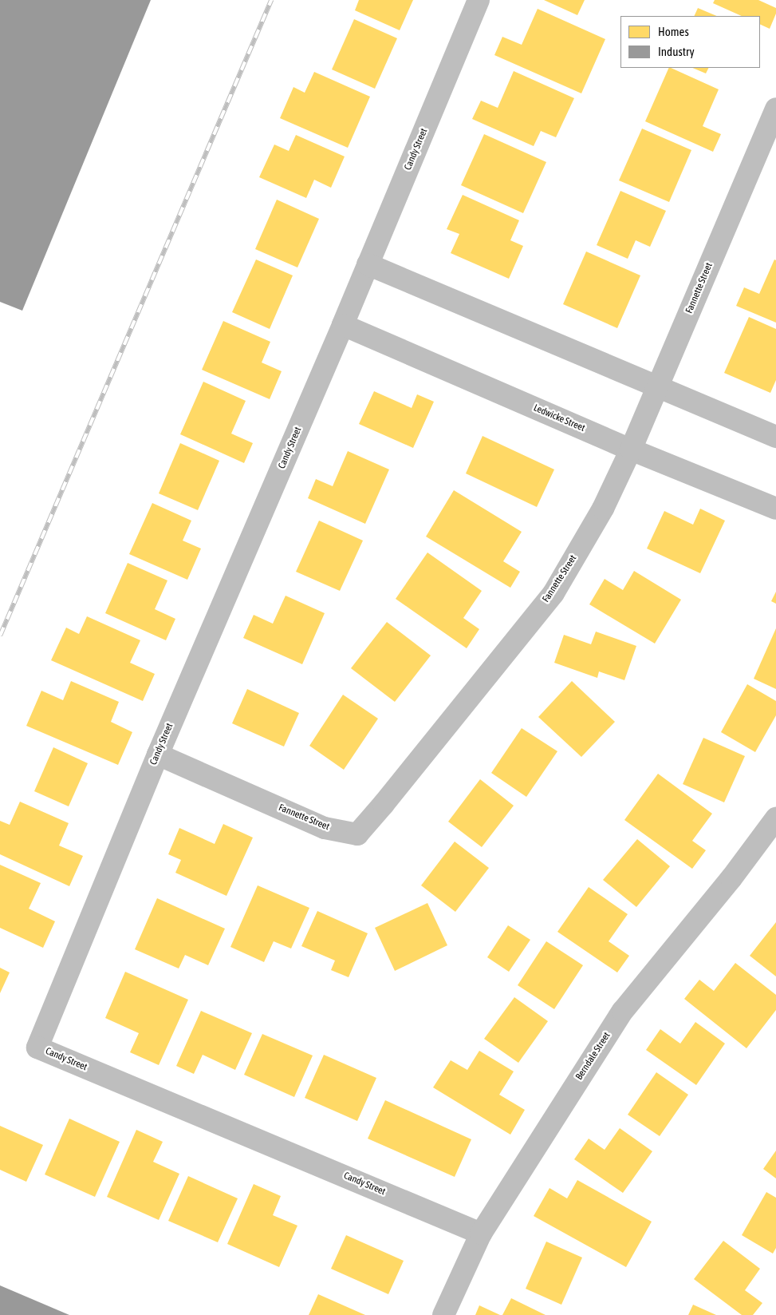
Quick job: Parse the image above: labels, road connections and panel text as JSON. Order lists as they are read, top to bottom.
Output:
{
  "streets": {
    "street": [
      "Candy Street",
      "Fannette Street",
      "Ledwicke Street",
      "Berndale Street"
    ]
  },
  "crossings": [
    ["Candy Street", "Fannette Street"],
    ["Candy Street", "Ledwicke Street"],
    ["Candy Street", "Berndale Street"],
    ["Fannette Street", "Ledwicke Street"]
  ],
  "legend": ["Homes", "Industry"]
}
